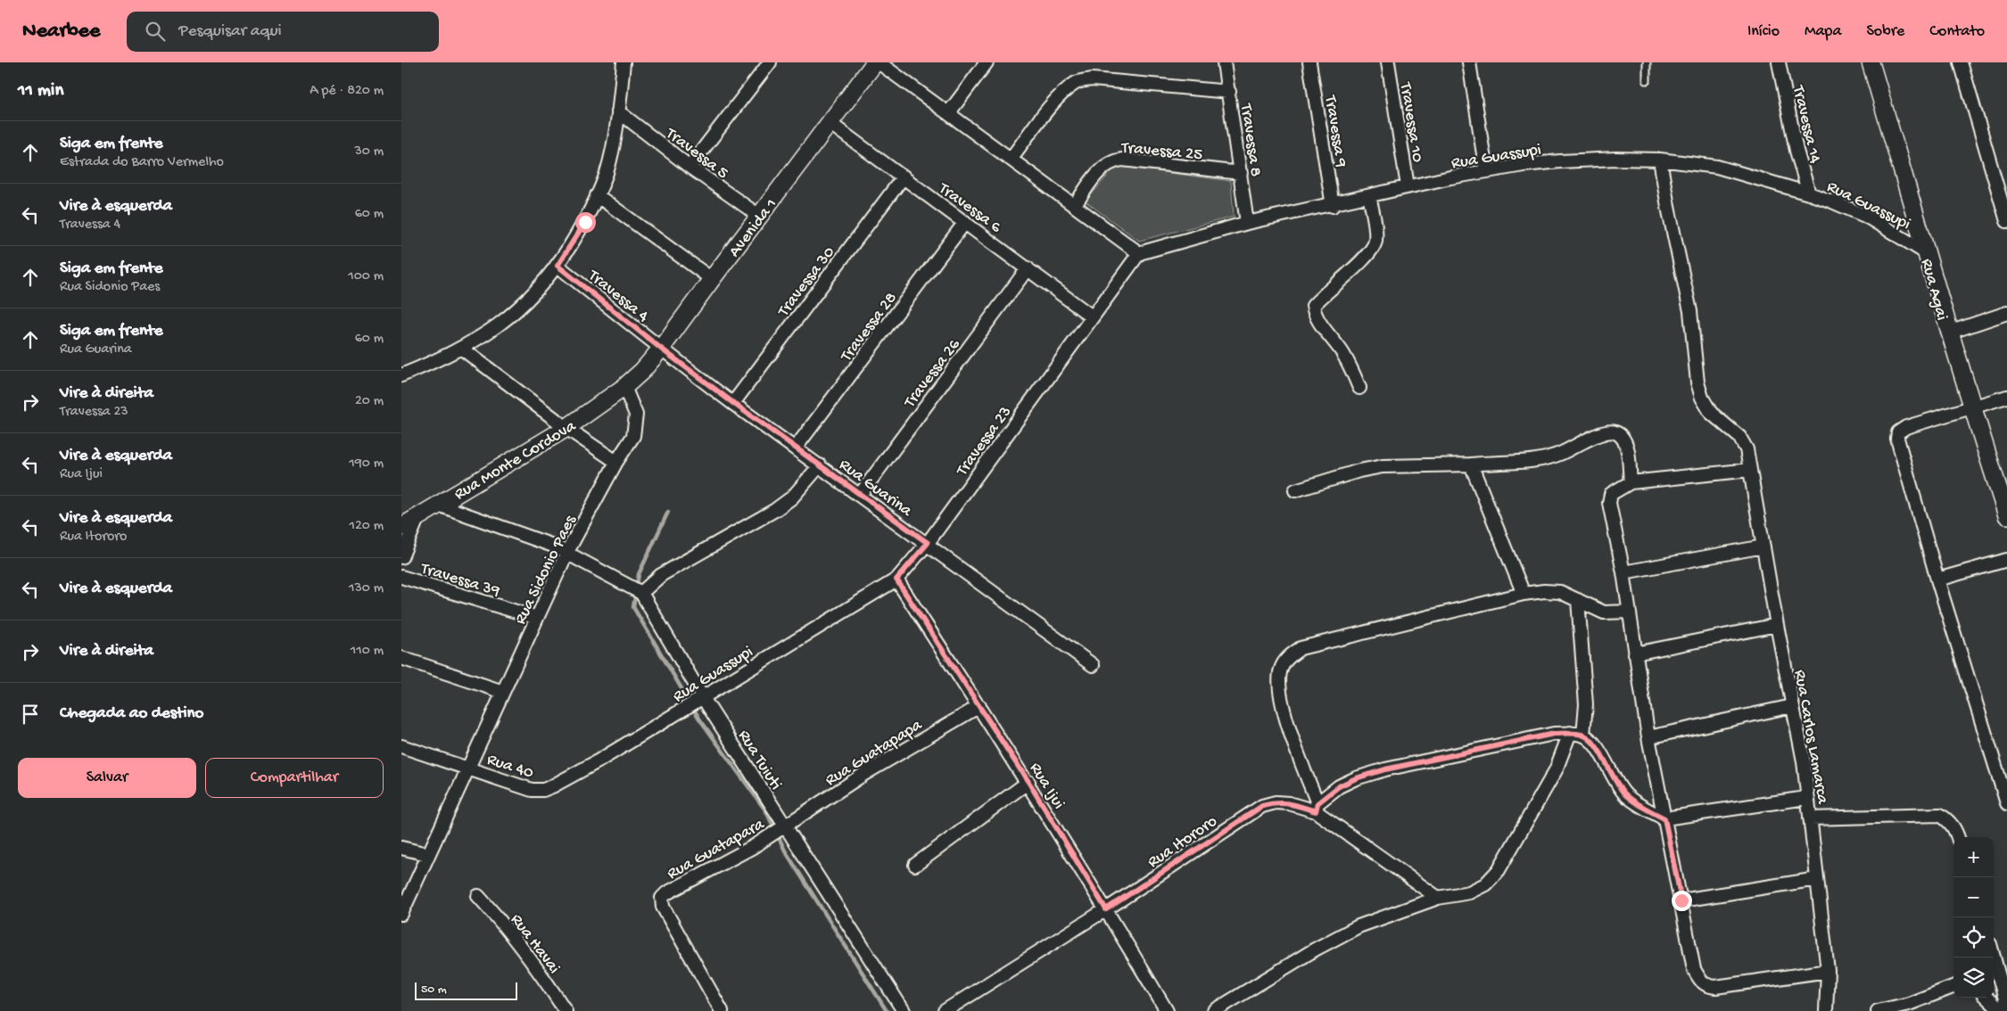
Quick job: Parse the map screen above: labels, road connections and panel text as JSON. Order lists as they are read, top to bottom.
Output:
{
  "streets": {
    "street": [
      "Travessa 10",
      "Travessa 14",
      "Travessa 9",
      "Travessa 8",
      "Travessa 25",
      "Travessa 5",
      "Rua Guassupi",
      "Travessa 6",
      "Avenida 1",
      "Travessa 30",
      "Rua Agai",
      "Travessa 4",
      "Travessa 28",
      "Travessa 26",
      "Travessa 23",
      "Rua Monte Cordova",
      "Rua Guarina",
      "Rua Sidonio Paes",
      "Travessa 39",
      "Rua Carlos Lamarca",
      "Rua Guatapapa",
      "Rua Tuiuti",
      "Rua 40",
      "Rua Ijui",
      "Rua Itororo",
      "Rua Guatapara",
      "Rua Havai"
    ]
  },
  "crossings": [
    ["Travessa 10", "Rua Guassupi"],
    ["Travessa 14", "Rua Guassupi"],
    ["Travessa 9", "Rua Guassupi"],
    ["Travessa 8", "Travessa 25"],
    ["Travessa 8", "Rua Guassupi"],
    ["Travessa 5", "Avenida 1"],
    ["Rua Guassupi", "Rua Agai"],
    ["Rua Guassupi", "Travessa 23"],
    ["Rua Guassupi", "Rua Carlos Lamarca"],
    ["Rua Guassupi", "Rua Tuiuti"],
    ["Rua Guassupi", "Rua 40"],
    ["Rua Guassupi", "Rua Ijui"],
    ["Travessa 6", "Avenida 1"],
    ["Travessa 6", "Travessa 30"],
    ["Travessa 6", "Travessa 28"],
    ["Travessa 6", "Travessa 26"],
    ["Travessa 6", "Travessa 23"],
    ["Avenida 1", "Travessa 4"],
    ["Avenida 1", "Rua Monte Cordova"],
    ["Avenida 1", "Rua Sidonio Paes"],
    ["Travessa 26", "Rua Guarina"],
    ["Travessa 23", "Rua Guarina"],
    ["Travessa 23", "Rua Ijui"],
    ["Rua Monte Cordova", "Rua Sidonio Paes"],
    ["Rua Guarina", "Rua Tuiuti"],
    ["Rua Sidonio Paes", "Travessa 39"],
    ["Rua Sidonio Paes", "Rua 40"],
    ["Rua Guatapapa", "Rua Tuiuti"],
    ["Rua Guatapapa", "Rua Ijui"],
    ["Rua Guatapapa", "Rua Guatapara"],
    ["Rua Tuiuti", "Rua Guatapara"],
    ["Rua Ijui", "Rua Itororo"]
  ],
  "scale_bar": "50 m",
  "page": {
    "header": "Nearbee",
    "search": "Pesquisar aqui",
    "nav": [
      "Início",
      "Mapa",
      "Sobre",
      "Contato"
    ],
    "heading": ["11 min", "A pé · 820 m"],
    "list": [
      ["Siga em frente", "Estrada do Barro Vermelho", "30 m"],
      ["Vire à esquerda", "Travessa 4", "60 m"],
      ["Siga em frente", "Rua Sidonio Paes", "100 m"],
      ["Siga em frente", "Rua Guarina", "60 m"],
      ["Vire à direita", "Travessa 23", "20 m"],
      ["Vire à esquerda", "Rua Ijui", "190 m"],
      ["Vire à esquerda", "Rua Itororo", "120 m"],
      ["Vire à esquerda", "130 m"],
      ["Vire à direita", "110 m"],
      "Chegada ao destino"
    ],
    "buttons": ["Salvar", "Compartilhar"],
    "map_buttons": ["+", "−"],
    "scale": "50 m"
  }
}
